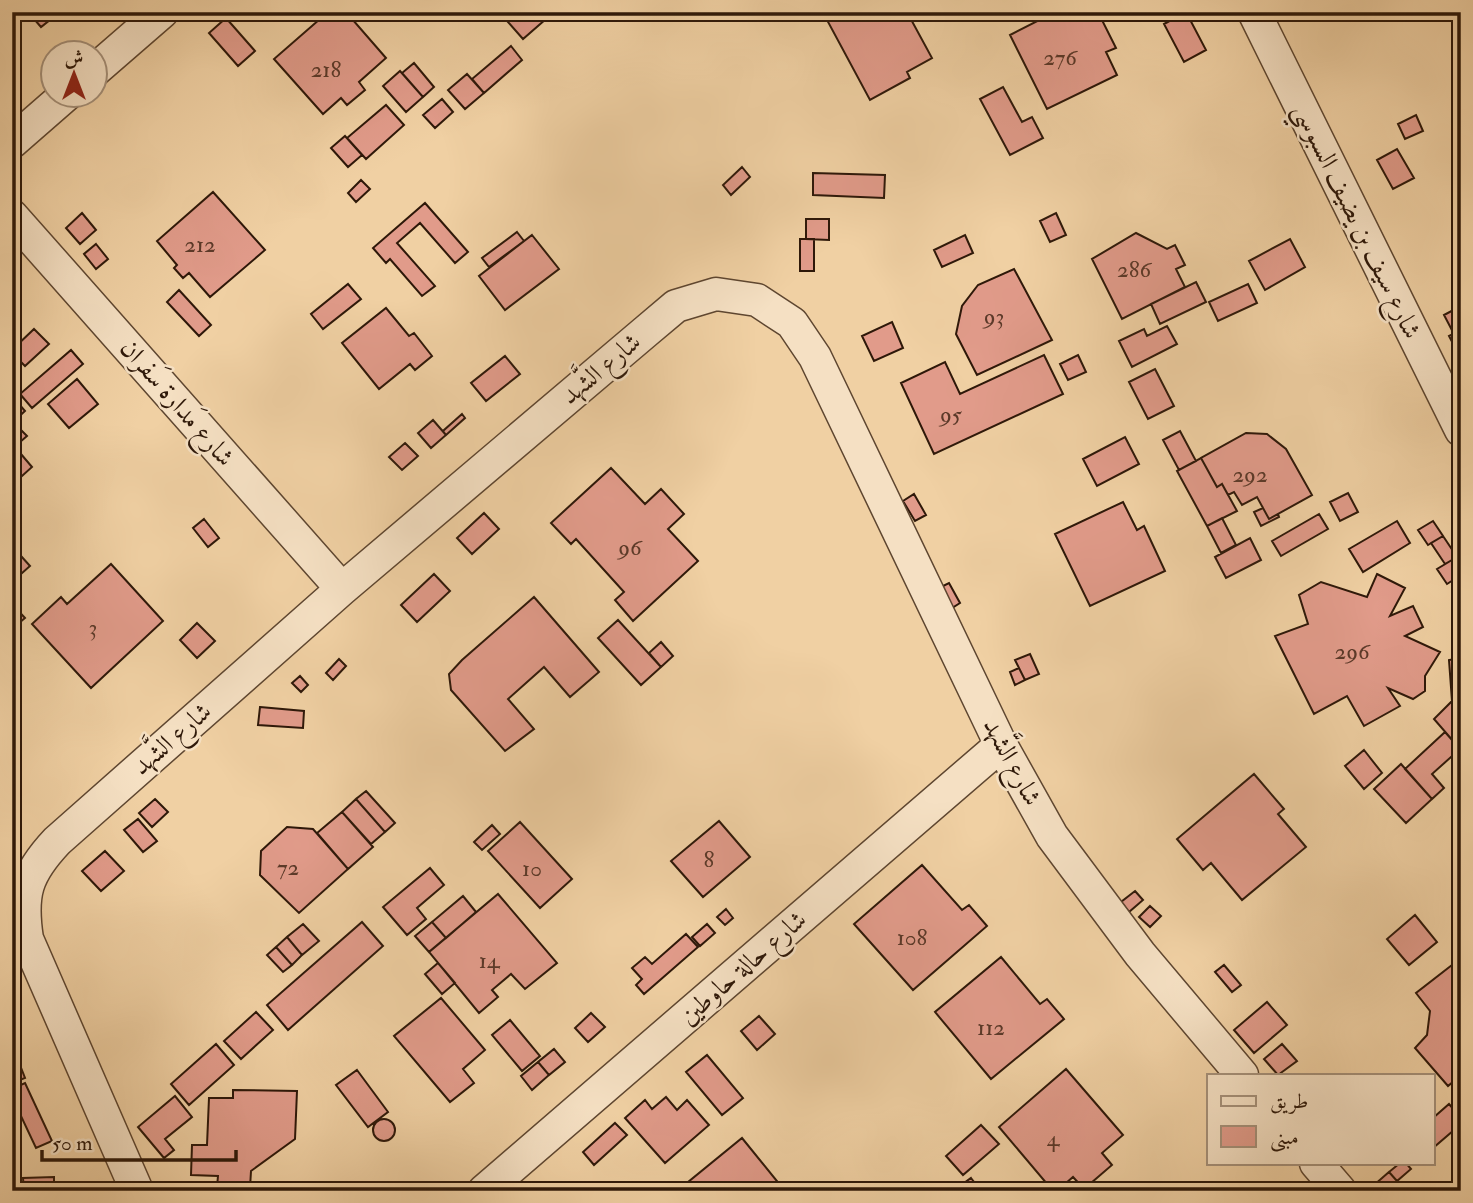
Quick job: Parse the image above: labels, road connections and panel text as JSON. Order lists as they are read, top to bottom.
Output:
{
  "streets": {
    "street": [
      "شارع سيف بن يضيف السبوسي",
      "شارع الشَّهد",
      "شارع مَدارة سَفران",
      "شارع حالة حاوطين"
    ]
  },
  "crossings": [
    ["شارع الشَّهد", "شارع مَدارة سَفران"],
    ["شارع الشَّهد", "شارع حالة حاوطين"]
  ],
  "house_numbers": [
    "276",
    "218",
    "212",
    "286",
    "93",
    "95",
    "292",
    "96",
    "3",
    "296",
    "8",
    "72",
    "10",
    "108",
    "14",
    "112",
    "4"
  ],
  "legend": ["طريق", "مبنى"],
  "scale_bar": "50 m",
  "north": "top"
}
